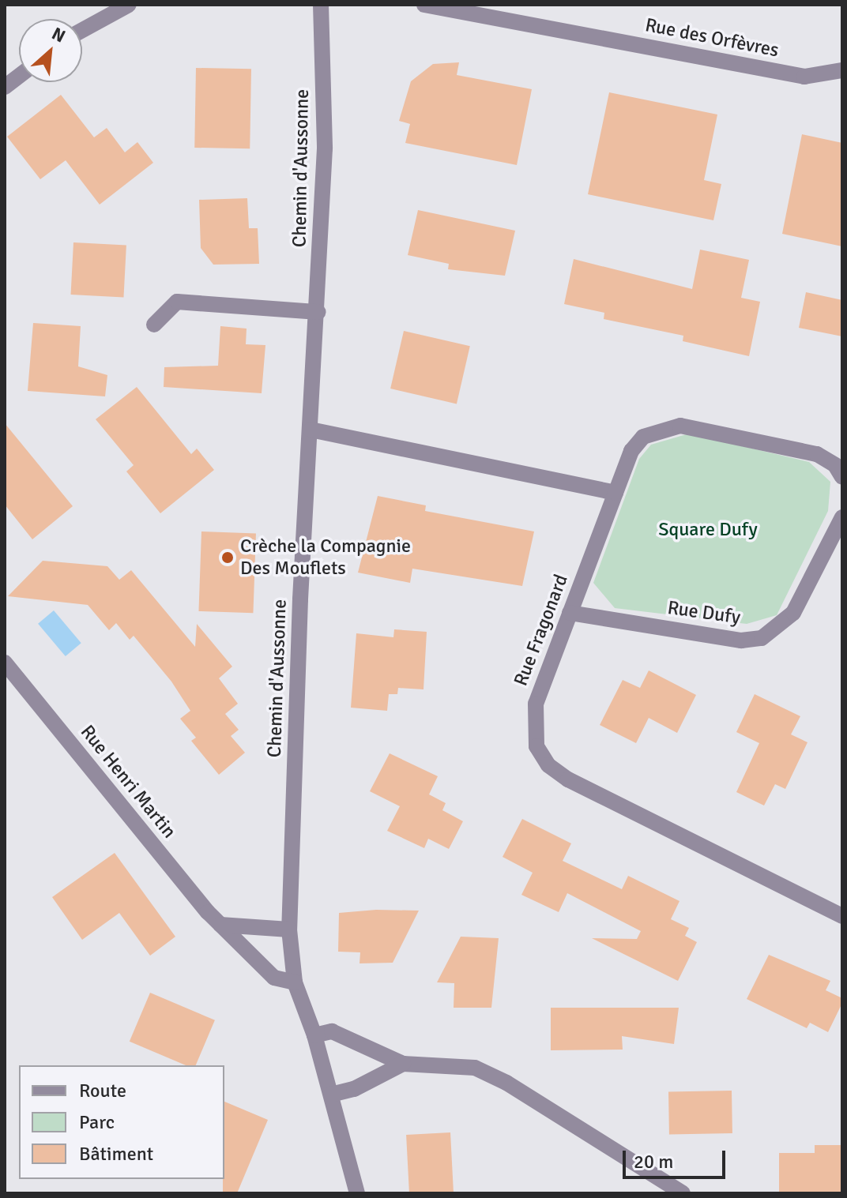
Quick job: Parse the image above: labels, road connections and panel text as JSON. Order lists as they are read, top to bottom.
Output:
{
  "streets": {
    "street": [
      "Rue des Orfèvres",
      "Chemin d'Aussonne",
      "Rue Dufy",
      "Rue Fragonard",
      "Rue Henri Martin"
    ]
  },
  "crossings": [
    ["Chemin d'Aussonne", "Rue Henri Martin"],
    ["Rue Dufy", "Rue Fragonard"]
  ],
  "parks": ["Square Dufy"],
  "places": ["Crèche la Compagnie Des Mouflets"],
  "legend": ["Route", "Parc", "Bâtiment"],
  "scale_bar": "20 m",
  "north": "top right"
}
